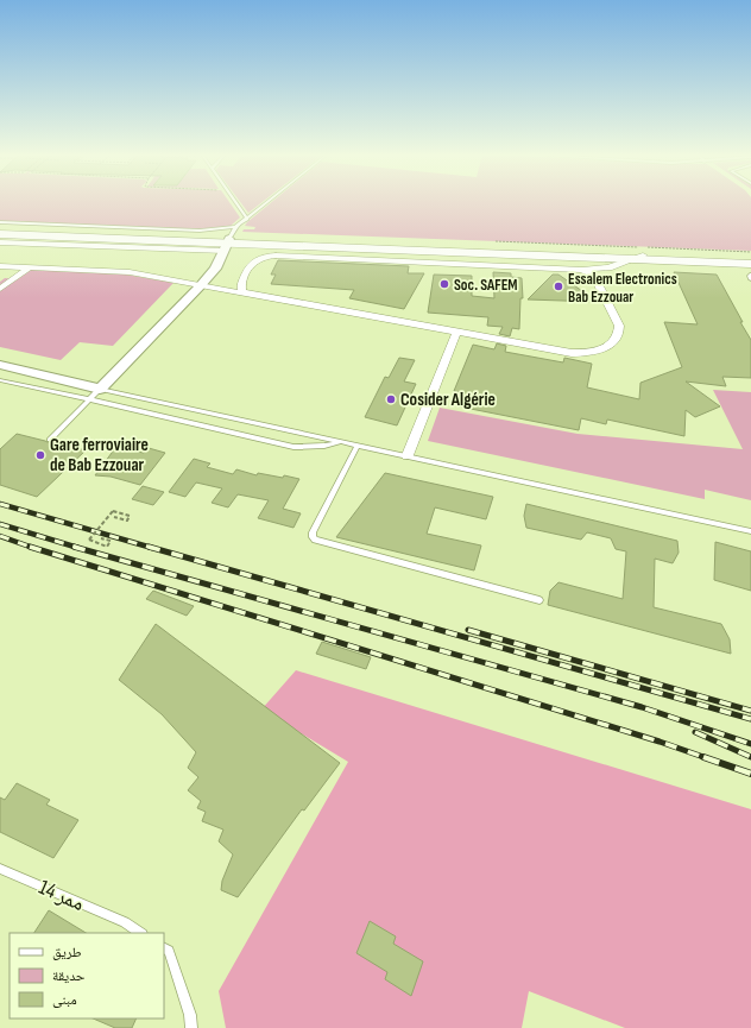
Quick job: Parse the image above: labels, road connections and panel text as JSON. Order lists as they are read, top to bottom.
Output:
{
  "streets": {
    "lane": ["ممر 14"]
  },
  "places": [
    "Soc. SAFEM",
    "Essalem Electronics Bab Ezzouar",
    "Cosider Algérie",
    "Gare ferroviaire de Bab Ezzouar"
  ],
  "legend": ["طريق", "حديقة", "مبنى"]
}
